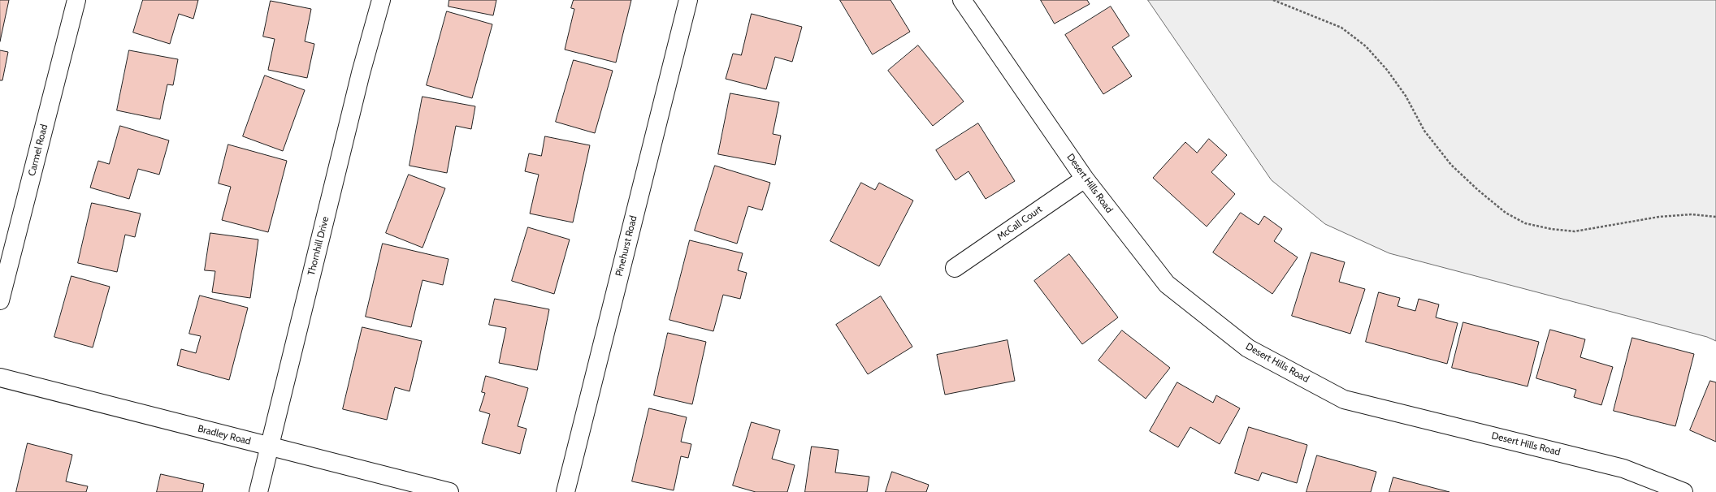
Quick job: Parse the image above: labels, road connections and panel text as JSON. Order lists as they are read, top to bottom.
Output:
{
  "streets": {
    "street": [
      "Carmel Road",
      "Desert Hills Road",
      "McCall Court",
      "Thornhill Drive",
      "Pinehurst Road",
      "Bradley Road"
    ]
  },
  "crossings": [
    ["Desert Hills Road", "McCall Court"],
    ["Thornhill Drive", "Bradley Road"]
  ]
}
